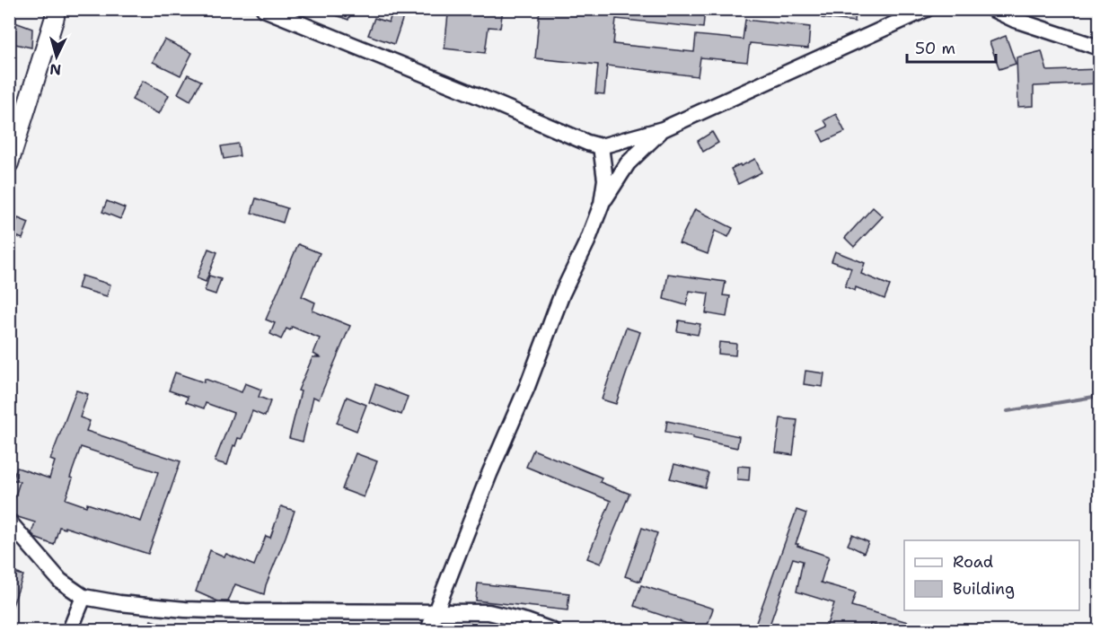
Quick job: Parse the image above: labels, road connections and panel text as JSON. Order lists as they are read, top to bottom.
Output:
{
  "legend": ["Road", "Building"],
  "scale_bar": "50 m",
  "north": "bottom"
}
